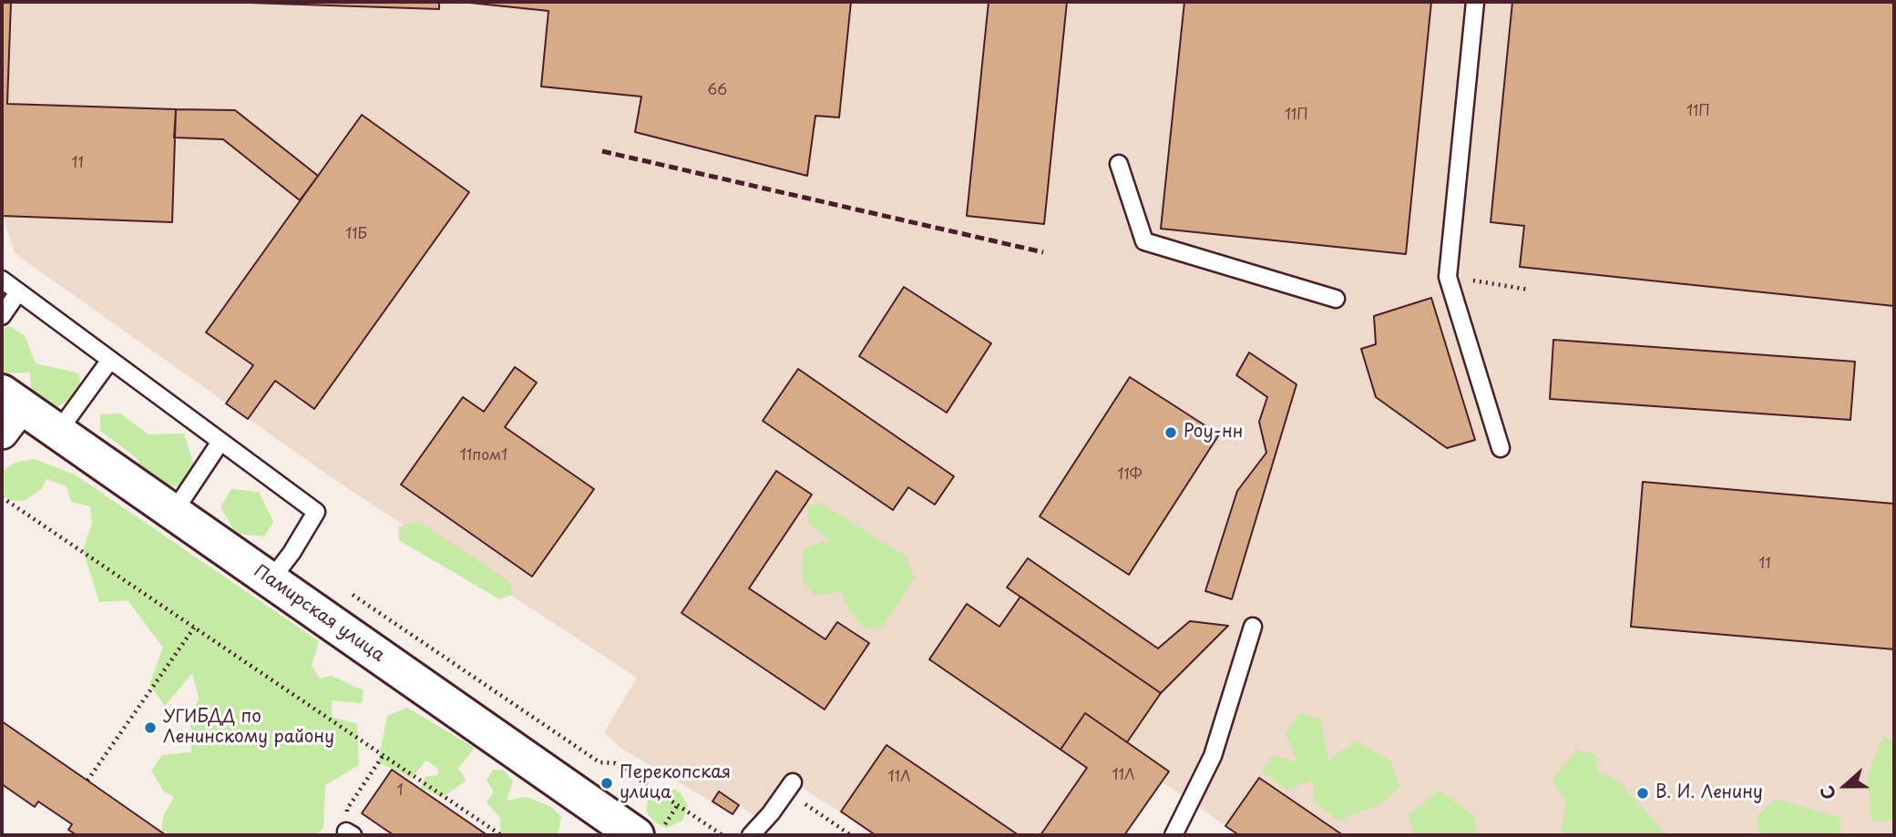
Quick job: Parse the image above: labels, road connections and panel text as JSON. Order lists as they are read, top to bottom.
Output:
{
  "streets": {
    "street": ["Памирская улица"]
  },
  "places": [
    "Роу-нн",
    "УГИБДД по Ленинскому району",
    "Перекопская улица",
    "В. И. Ленину"
  ],
  "house_numbers": [
    "66",
    "11П",
    "11П",
    "11",
    "11Б",
    "11пом1",
    "11Ф",
    "11",
    "11Л",
    "11Л",
    "1"
  ],
  "north": "left"
}
